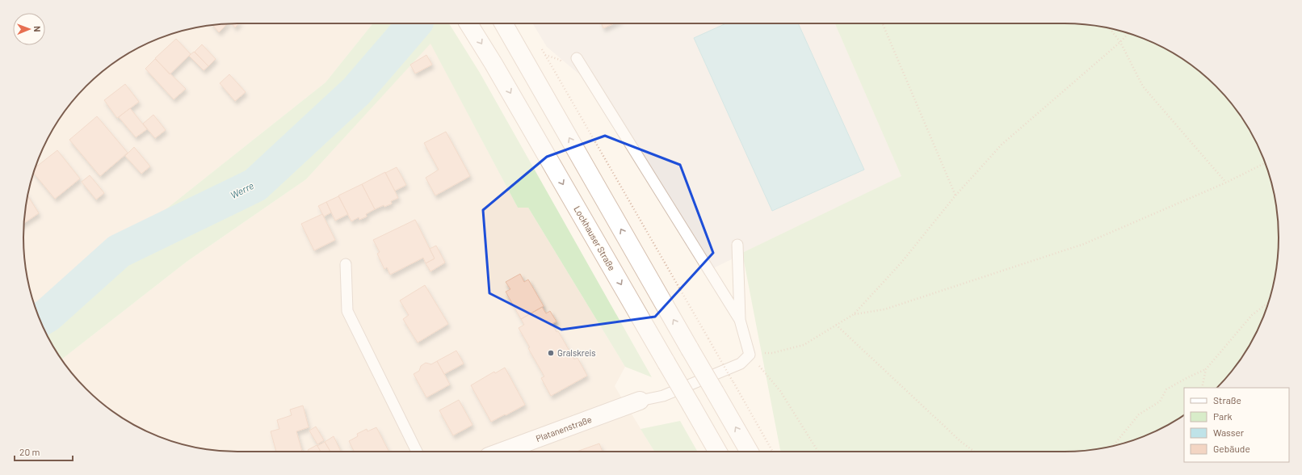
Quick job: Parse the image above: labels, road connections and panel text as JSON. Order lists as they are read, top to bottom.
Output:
{
  "streets": {
    "main road": ["Lockhauser Straße", "Platanenstraße"]
  },
  "water": ["Werre"],
  "places": ["Gralskreis"],
  "legend": [
    "Straße",
    "Park",
    "Wasser",
    "Gebäude"
  ],
  "scale_bar": "20 m",
  "north": "right"
}
